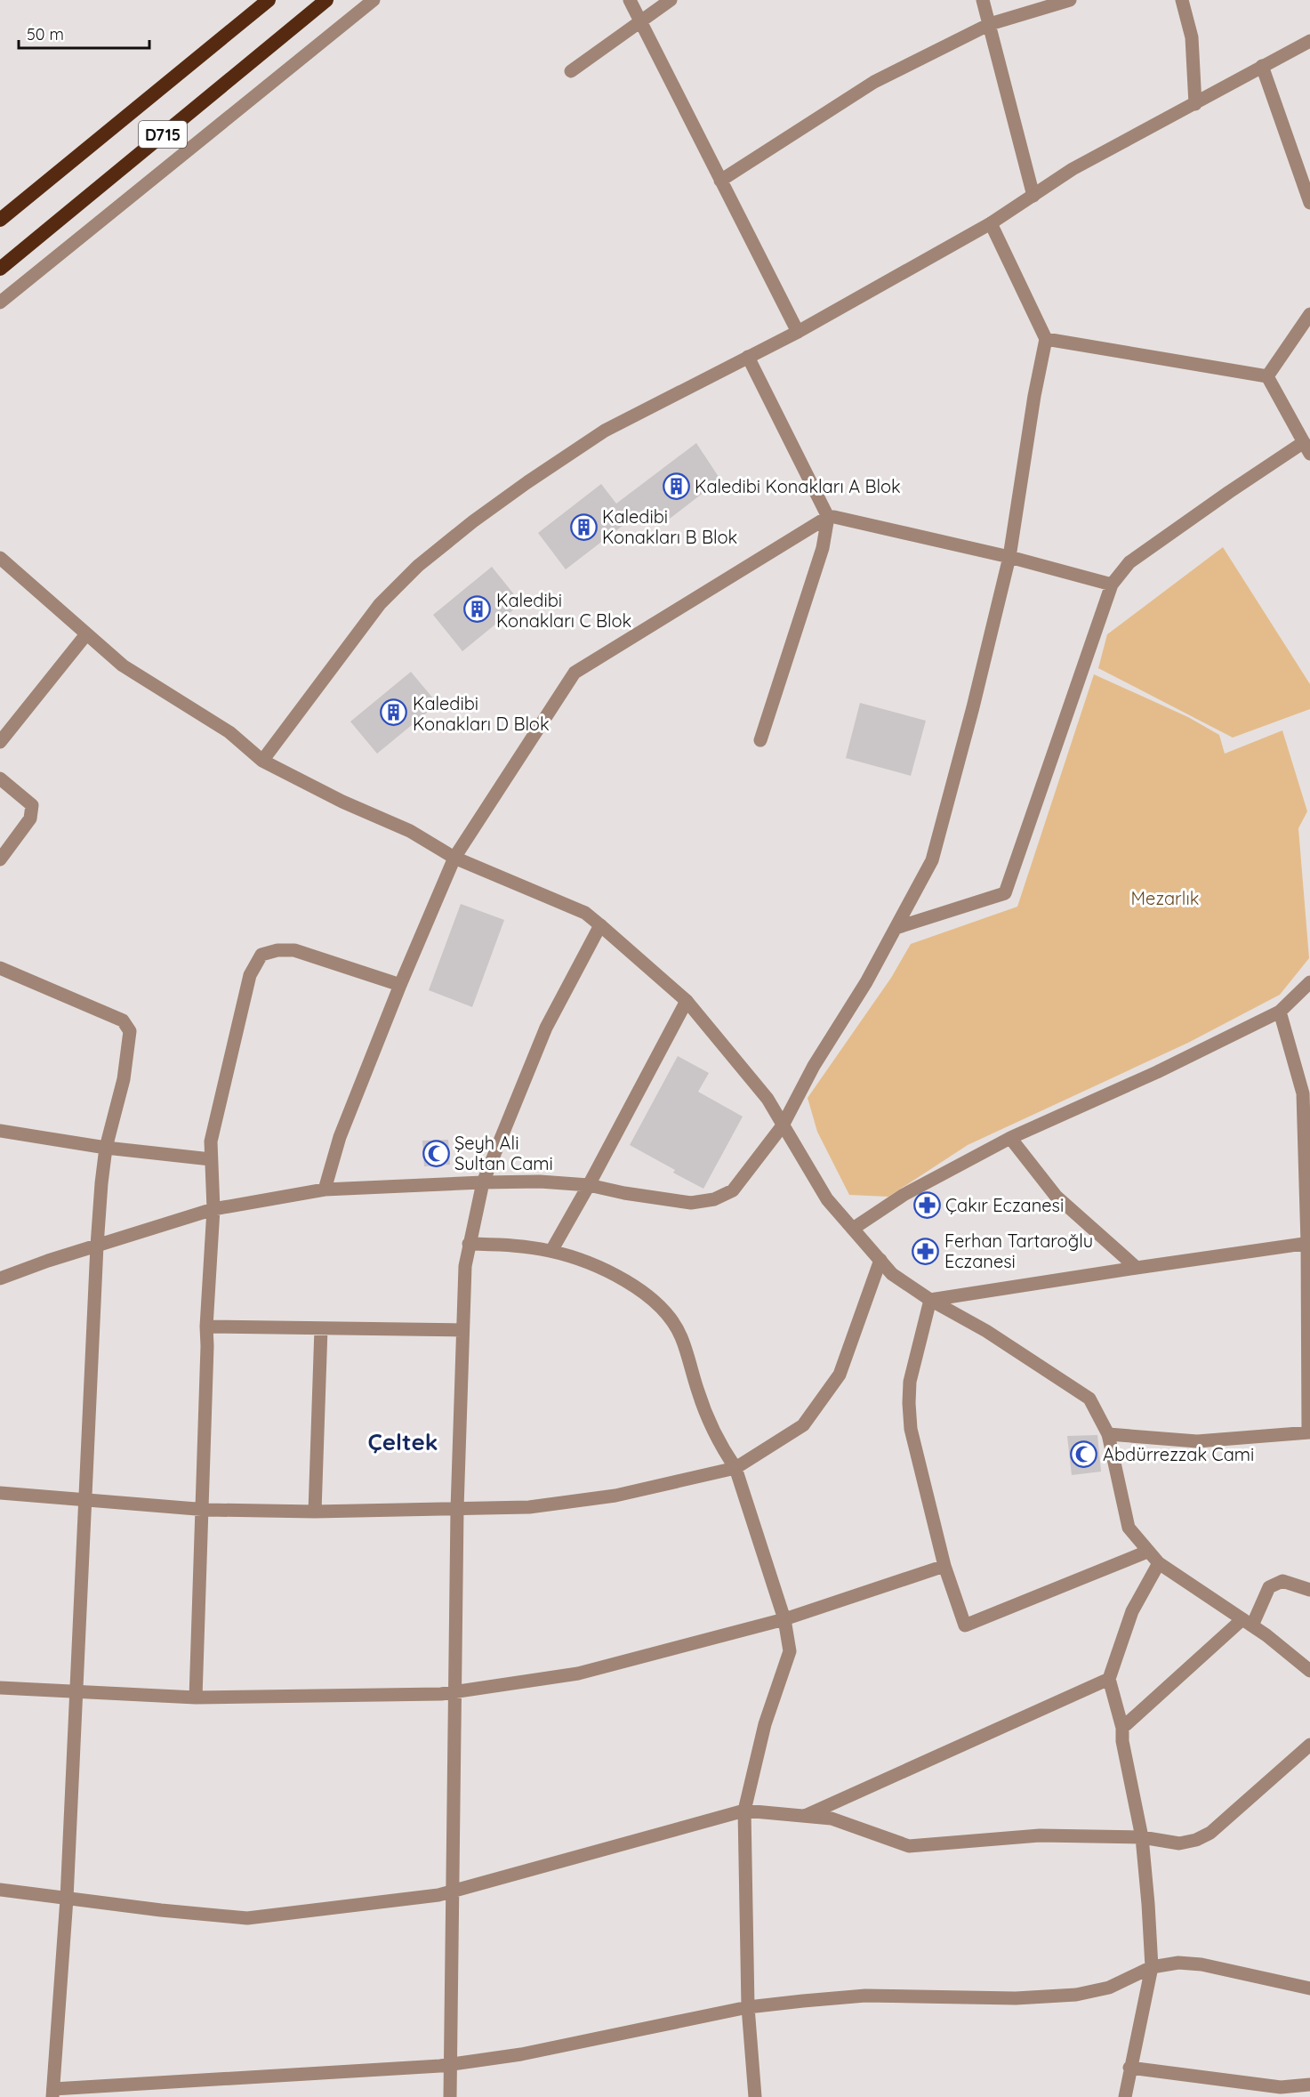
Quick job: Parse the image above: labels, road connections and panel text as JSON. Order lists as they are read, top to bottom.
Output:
{
  "streets": {
    "highway": ["D715"]
  },
  "districts": ["Çeltek"],
  "parks": ["Mezarlık"],
  "places": {
    "building": [
      "Kaledibi Konakları A Blok",
      "Kaledibi Konakları B Blok",
      "Kaledibi Konakları C Blok",
      "Kaledibi Konakları D Blok"
    ],
    "mosque": ["Şeyh Ali Sultan Cami", "Abdürrezzak Cami"],
    "pharmacy": ["Çakır Eczanesi", "Ferhan Tartaroğlu Eczanesi"]
  },
  "scale_bar": "50 m"
}
